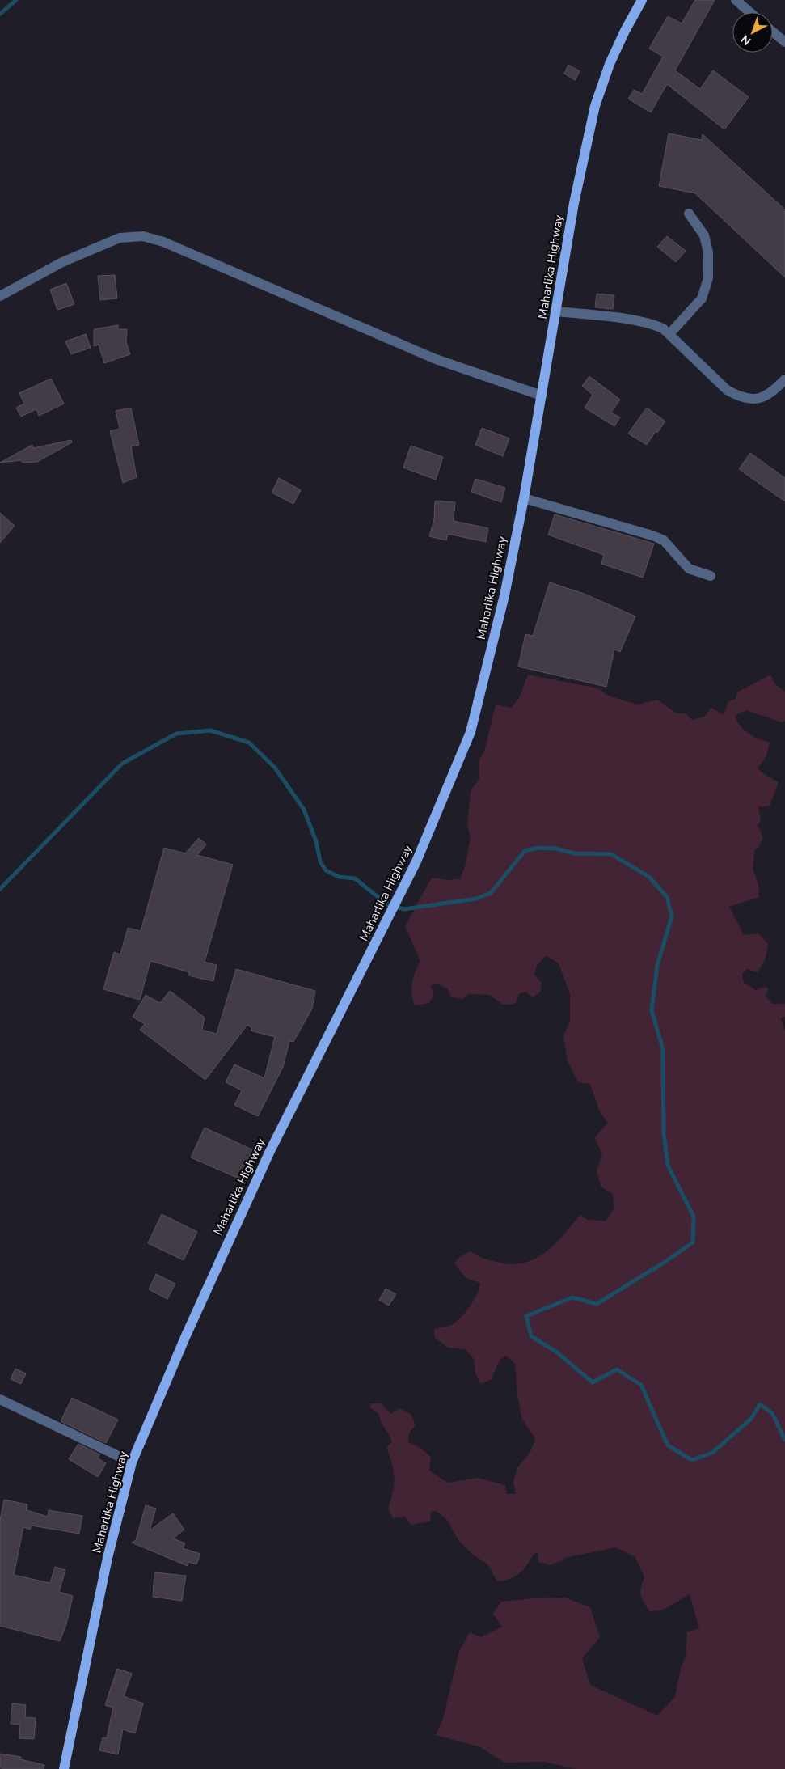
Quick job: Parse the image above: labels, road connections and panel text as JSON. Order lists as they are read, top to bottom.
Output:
{
  "streets": {
    "main road": ["Maharlika Highway"]
  },
  "north": "bottom left"
}
